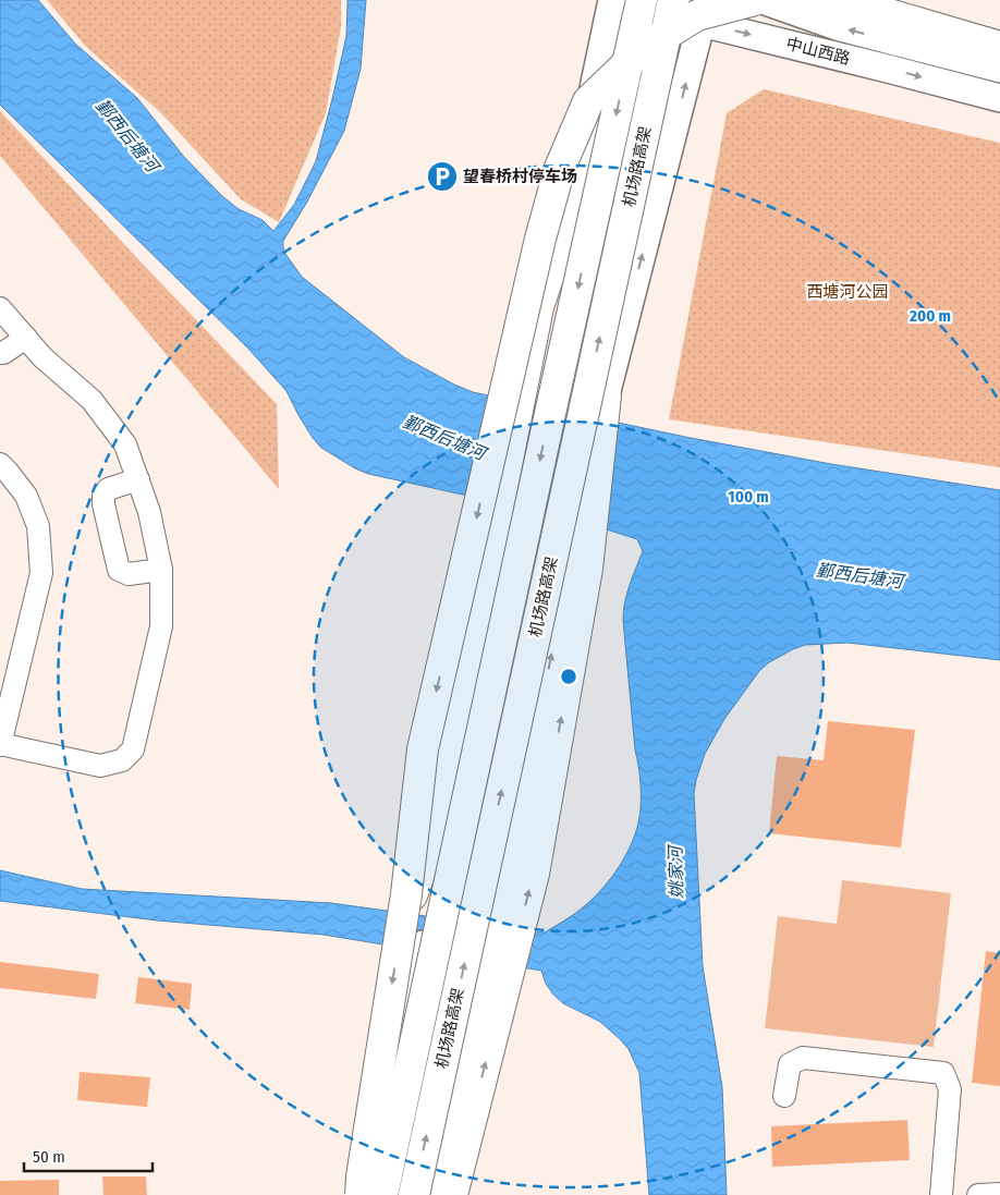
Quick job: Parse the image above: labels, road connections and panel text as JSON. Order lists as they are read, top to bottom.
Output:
{
  "streets": {
    "highway": ["机场路高架"],
    "main road": ["中山西路"]
  },
  "crossings": [
    ["中山西路", "机场路高架"]
  ],
  "water": ["鄞西后塘河", "姚家河"],
  "parks": ["西塘河公园"],
  "places": {
    "parking": ["望春桥村停车场"]
  },
  "scale_bar": "50 m",
  "rings": ["200 m", "100 m"]
}
